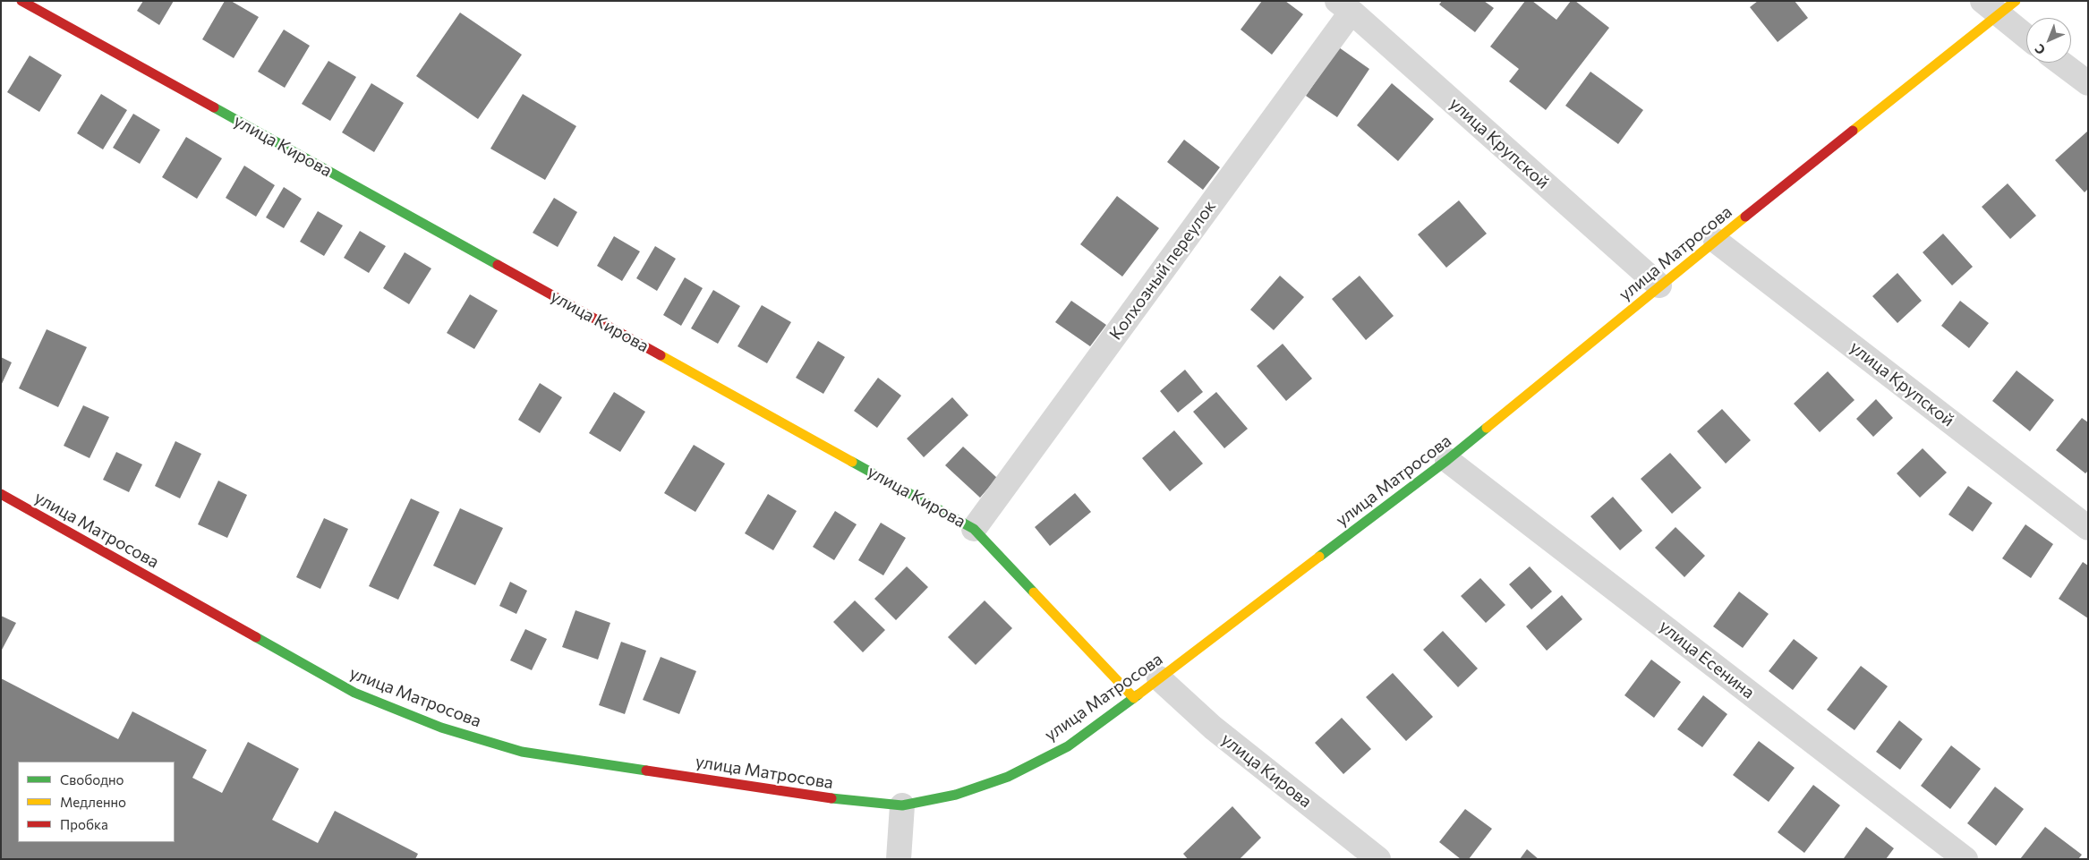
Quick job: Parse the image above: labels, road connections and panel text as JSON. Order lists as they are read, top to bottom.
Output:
{
  "streets": {
    "main road": ["улица Кирова", "улица Матросова"],
    "street": ["улица Крупской", "Колхозный переулок", "улица Есенина"]
  },
  "crossings": [
    ["улица Крупской", "улица Матросова"],
    ["улица Крупской", "Колхозный переулок"],
    ["улица Кирова", "улица Матросова"],
    ["улица Кирова", "Колхозный переулок"],
    ["улица Матросова", "улица Есенина"]
  ],
  "legend": ["Свободно", "Медленно", "Пробка"],
  "north": "bottom left"
}
